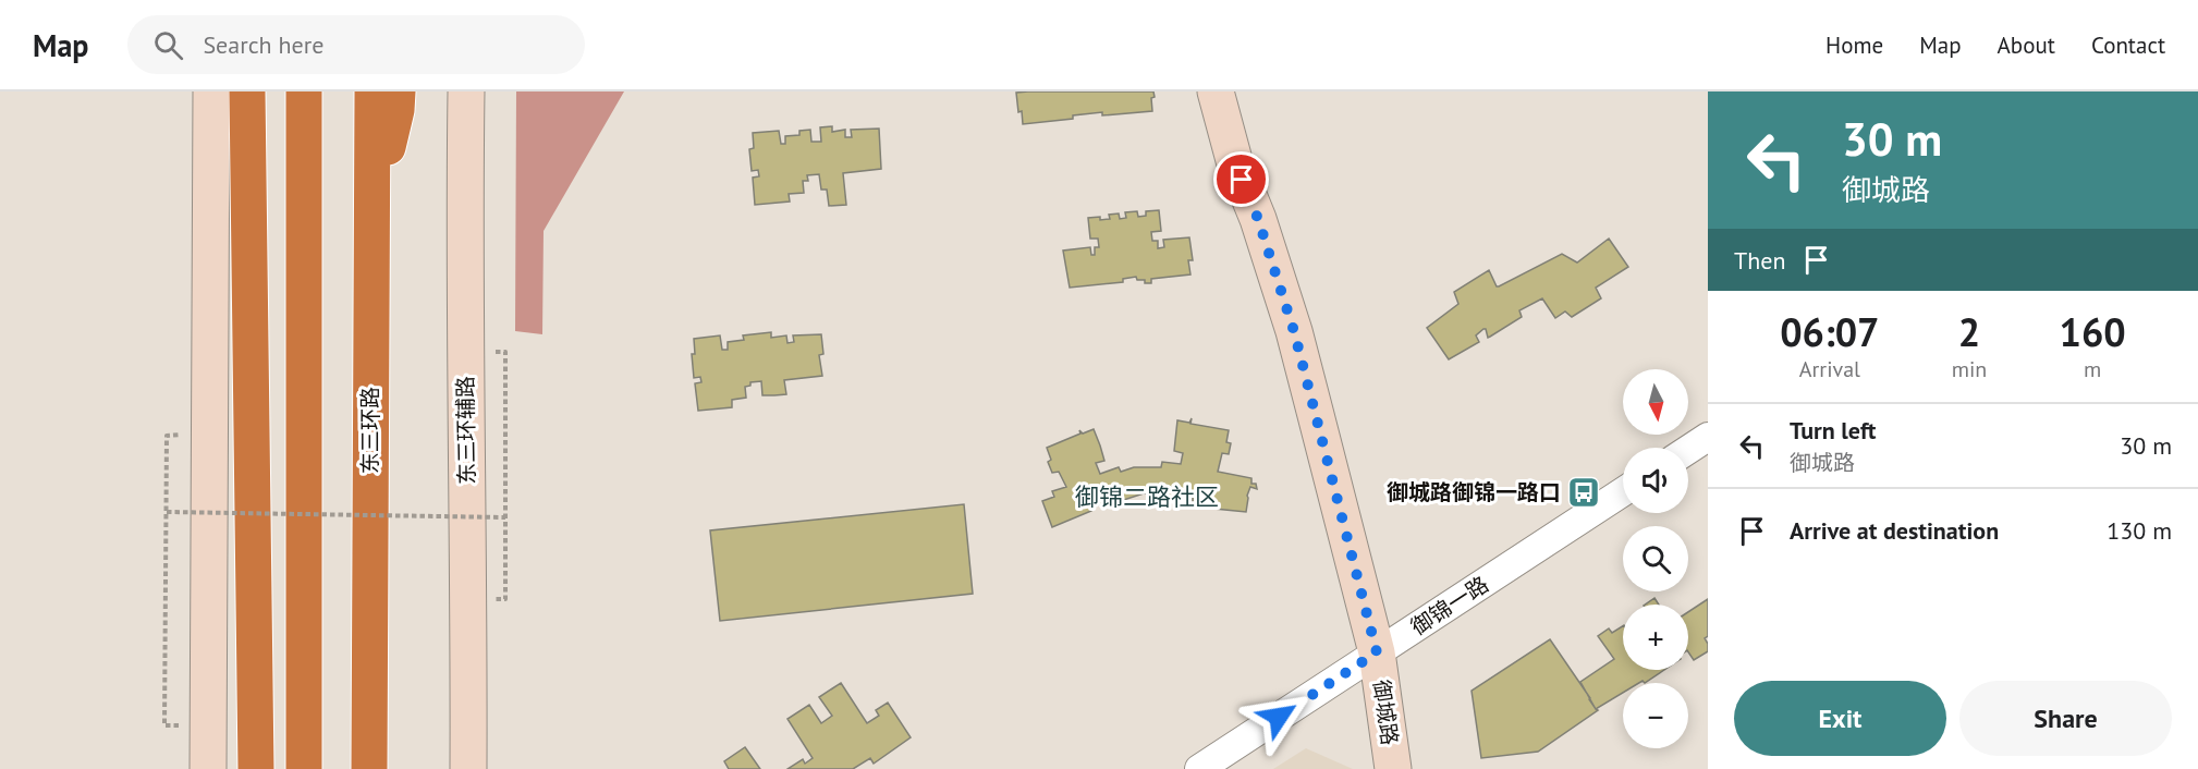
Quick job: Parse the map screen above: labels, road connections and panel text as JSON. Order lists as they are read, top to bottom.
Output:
{
  "streets": {
    "highway": ["东三环路"],
    "main road": ["东三环辅路", "御城路"],
    "street": ["御锦一路"]
  },
  "crossings": [
    ["御锦一路", "御城路"]
  ],
  "districts": ["御锦二路社区"],
  "places": {
    "bus stop": ["御城路御锦一路口"]
  },
  "north": "bottom",
  "page": {
    "header": "Map",
    "search": "Search here",
    "nav": [
      "Home",
      "Map",
      "About",
      "Contact"
    ],
    "turn": ["30 m", "御城路"],
    "then": "Then",
    "eta": [
      "06:07",
      "Arrival",
      "2",
      "min",
      "160",
      "m"
    ],
    "map_buttons": ["+", "−"],
    "list": [
      {
        "name": "Turn left",
        "note": "御城路",
        "value": "30 m"
      },
      {
        "name": "Arrive at destination",
        "value": "130 m"
      }
    ],
    "buttons": ["Exit", "Share"]
  }
}
